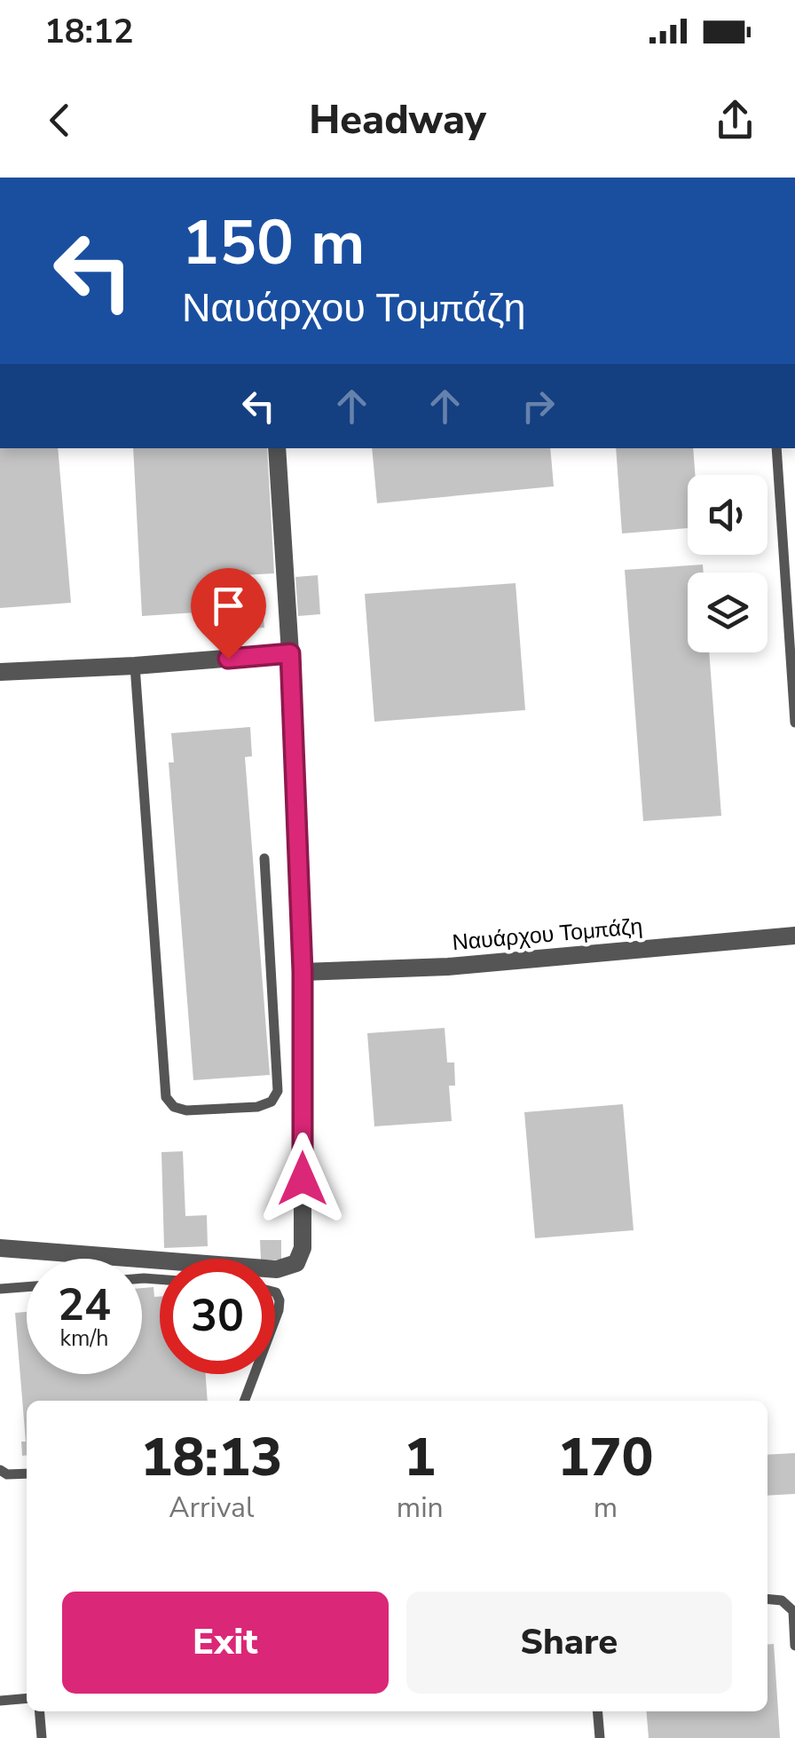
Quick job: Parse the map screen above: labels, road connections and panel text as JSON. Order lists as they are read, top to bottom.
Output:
{
  "streets": {
    "street": ["Ναυάρχου Τομπάζη"]
  },
  "page": {
    "status": "18:12",
    "header": "Headway",
    "turn": ["150 m", "Ναυάρχου Τομπάζη"],
    "speed": "24 km/h",
    "limit": "30",
    "eta": [
      "18:13",
      "Arrival",
      "1",
      "min",
      "170",
      "m"
    ],
    "buttons": ["Exit", "Share"]
  }
}
